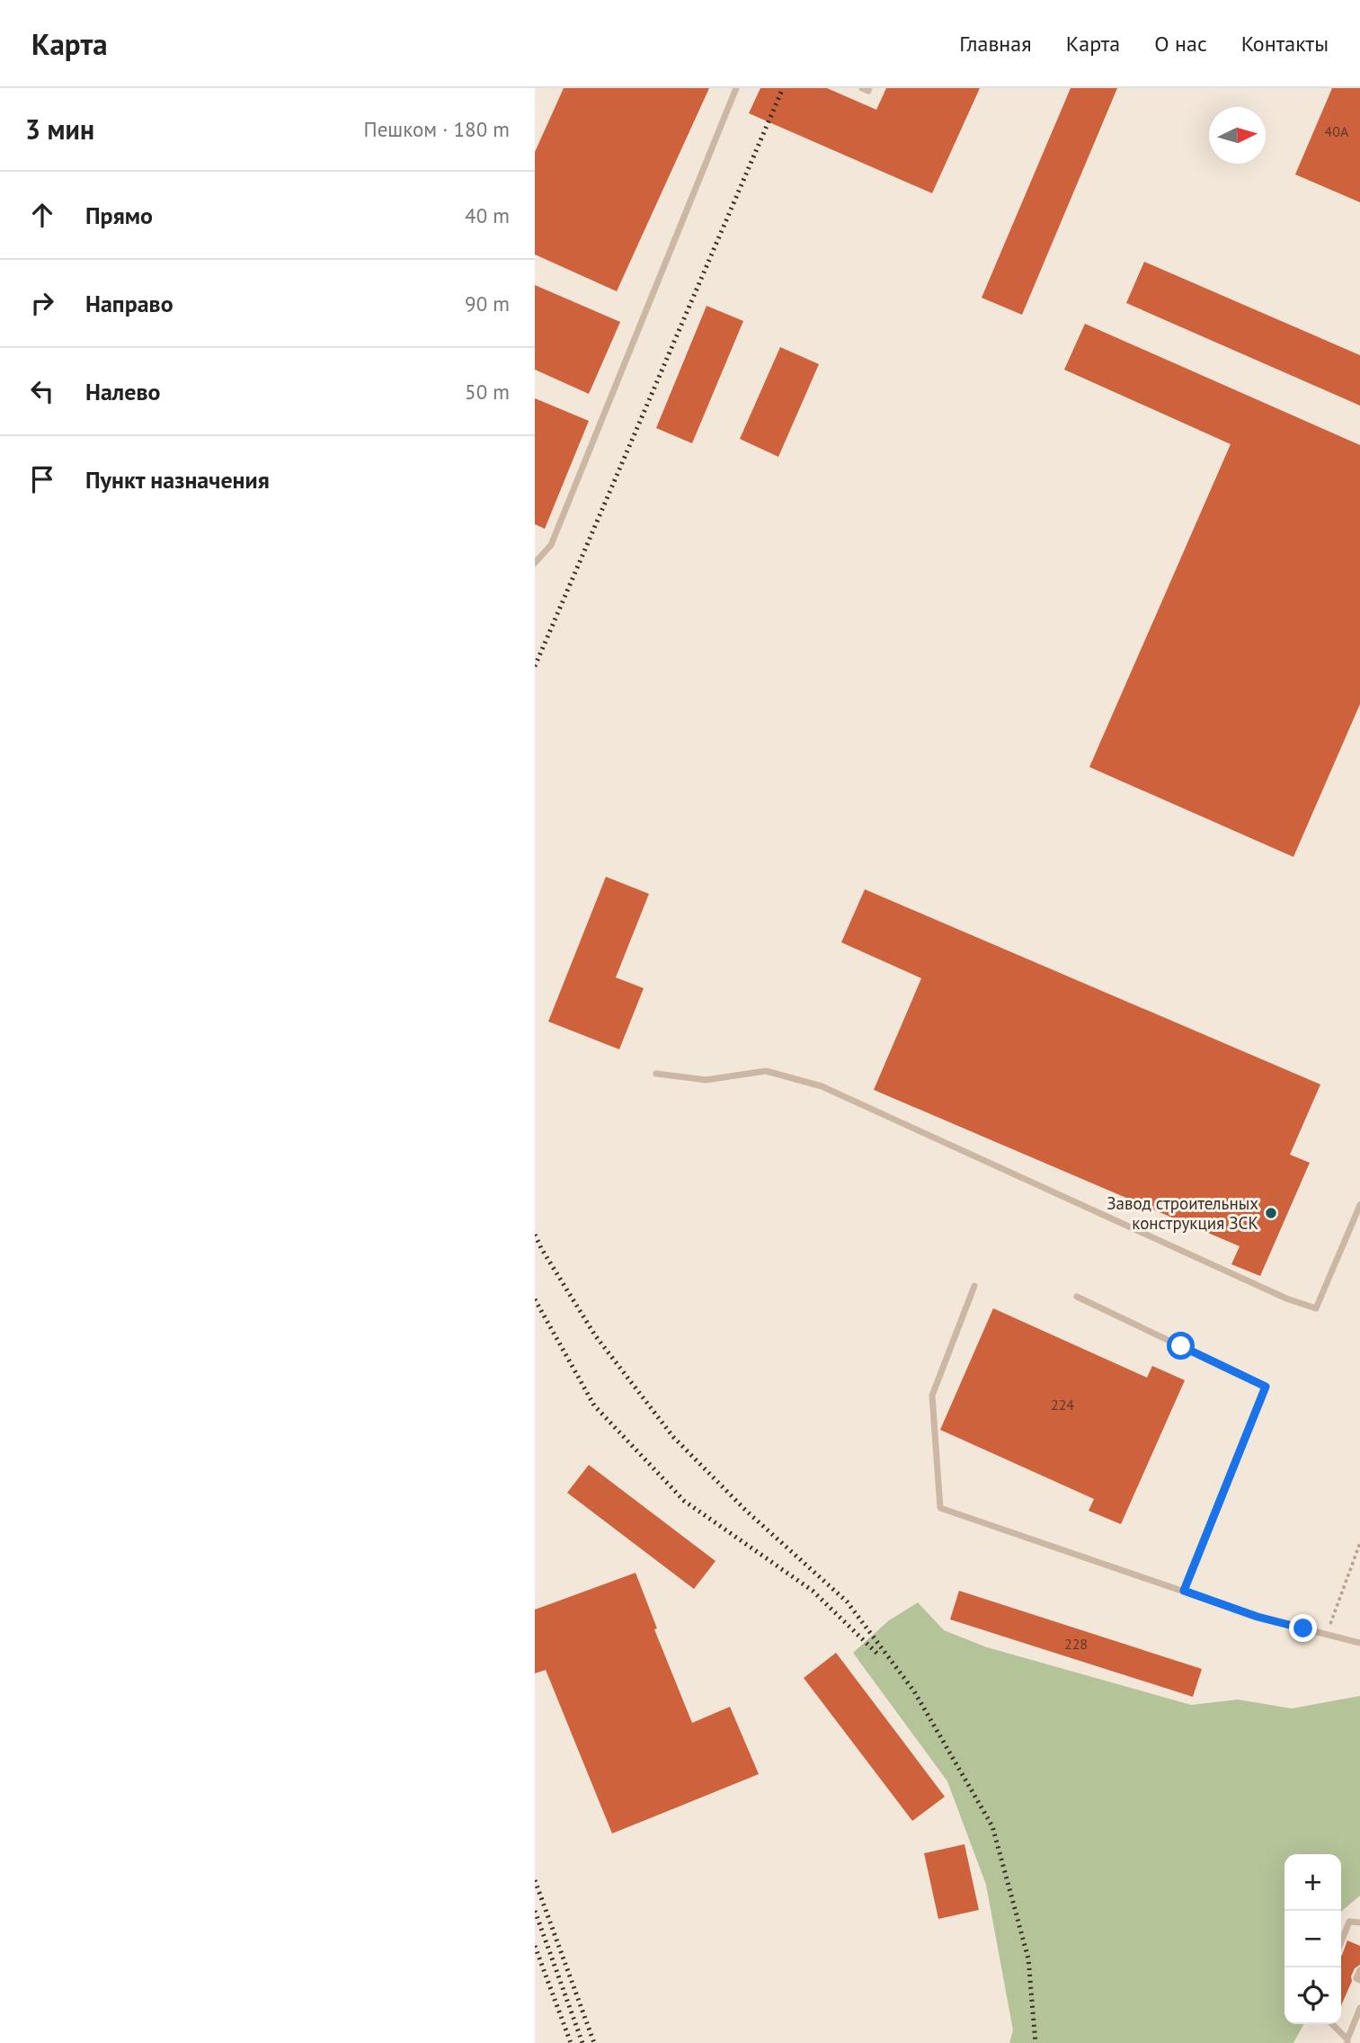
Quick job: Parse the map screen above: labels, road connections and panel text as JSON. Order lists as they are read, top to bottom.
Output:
{
  "places": ["Завод строительных конструкция ЗСК"],
  "house_numbers": ["40А", "224", "228"],
  "north": "right",
  "page": {
    "header": "Карта",
    "nav": [
      "Главная",
      "Карта",
      "О нас",
      "Контакты"
    ],
    "heading": ["3 мин", "Пешком · 180 m"],
    "list": [
      ["Прямо", "40 m"],
      ["Направо", "90 m"],
      ["Налево", "50 m"],
      "Пункт назначения"
    ],
    "map_buttons": ["+", "−"]
  }
}
